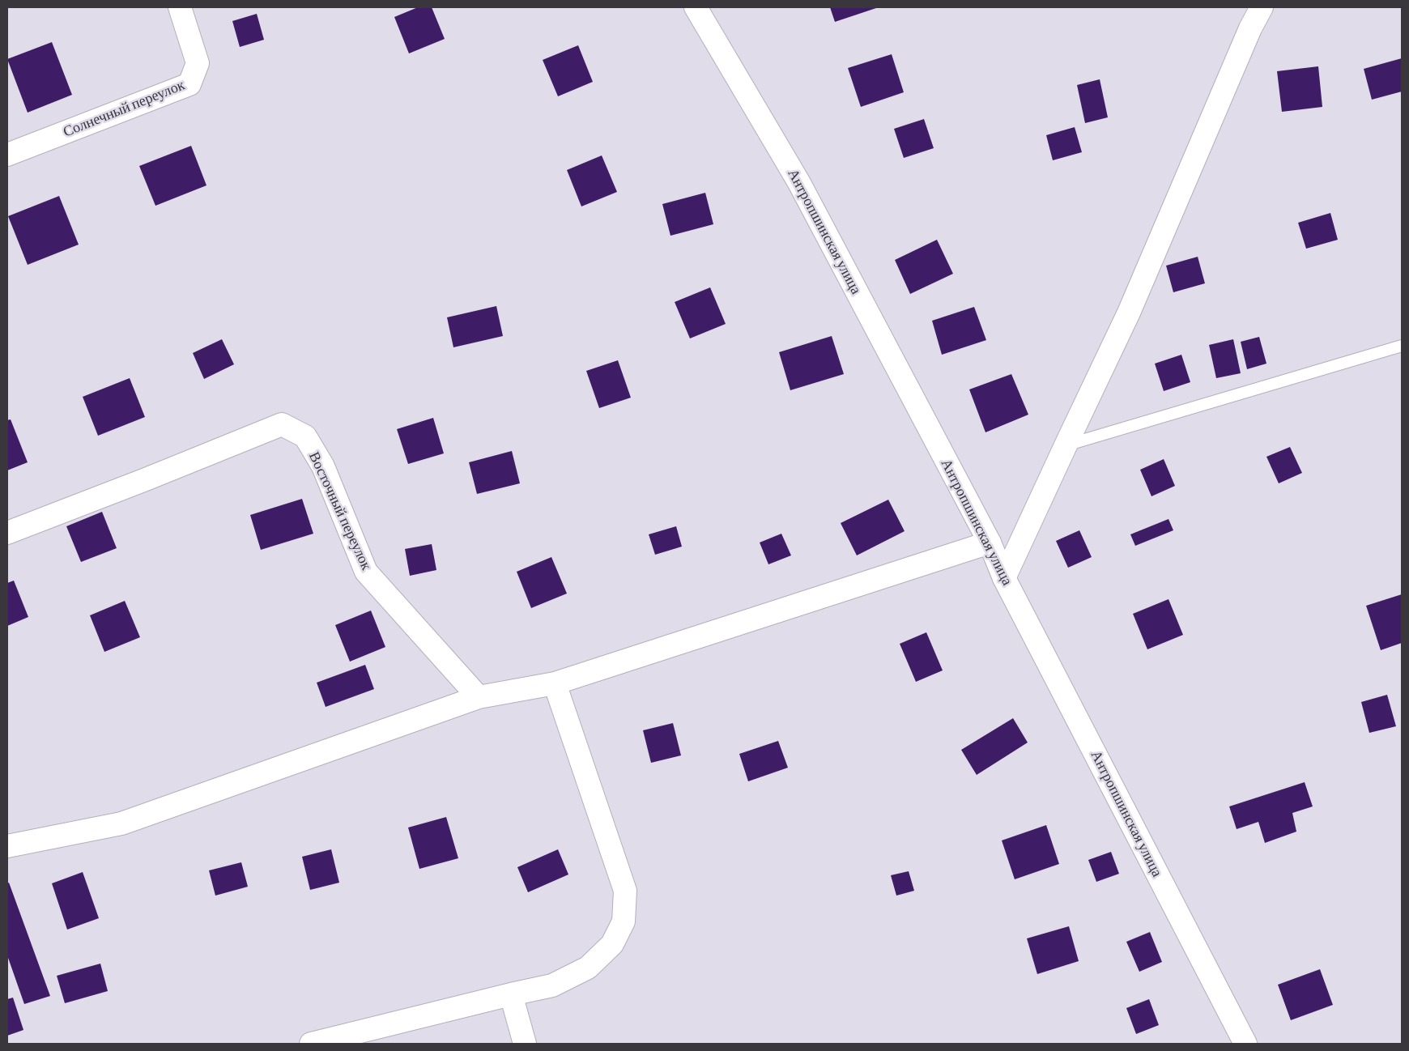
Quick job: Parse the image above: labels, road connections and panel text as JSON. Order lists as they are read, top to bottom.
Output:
{
  "streets": {
    "street": ["Солнечный переулок", "Антропшинская улица", "Восточный переулок"]
  }
}
